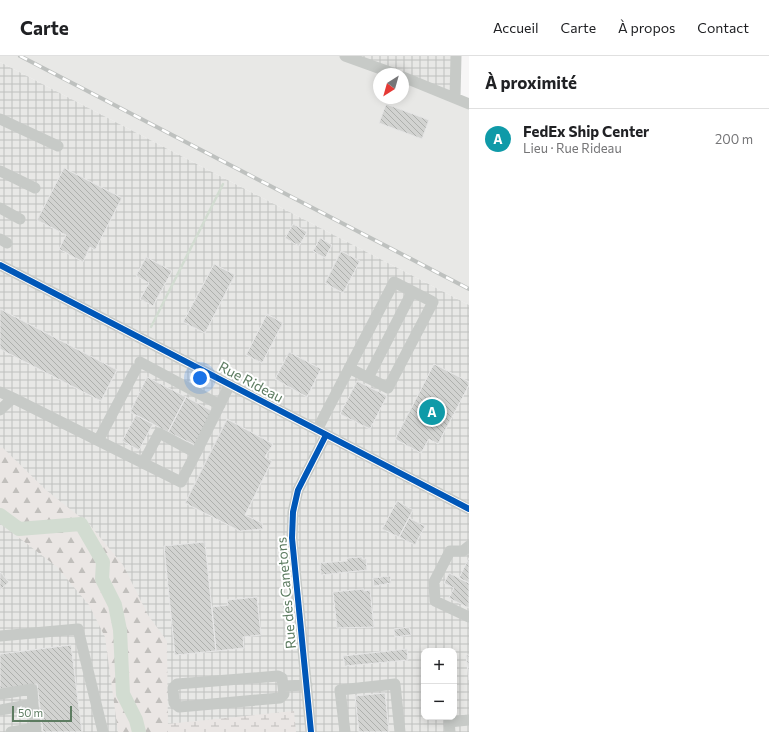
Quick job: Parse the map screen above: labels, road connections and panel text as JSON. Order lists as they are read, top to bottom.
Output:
{
  "streets": {
    "street": ["Rue Rideau", "Rue des Canetons"]
  },
  "crossings": [
    ["Rue Rideau", "Rue des Canetons"]
  ],
  "scale_bar": "50 m",
  "north": "bottom left",
  "page": {
    "header": "Carte",
    "nav": [
      "Accueil",
      "Carte",
      "À propos",
      "Contact"
    ],
    "heading": "À proximité",
    "list": [
      {
        "mark": "A",
        "name": "FedEx Ship Center",
        "note": "Lieu · Rue Rideau",
        "value": "200 m"
      }
    ],
    "pins": "A",
    "map_buttons": ["+", "−"],
    "scale": "50 m"
  }
}
